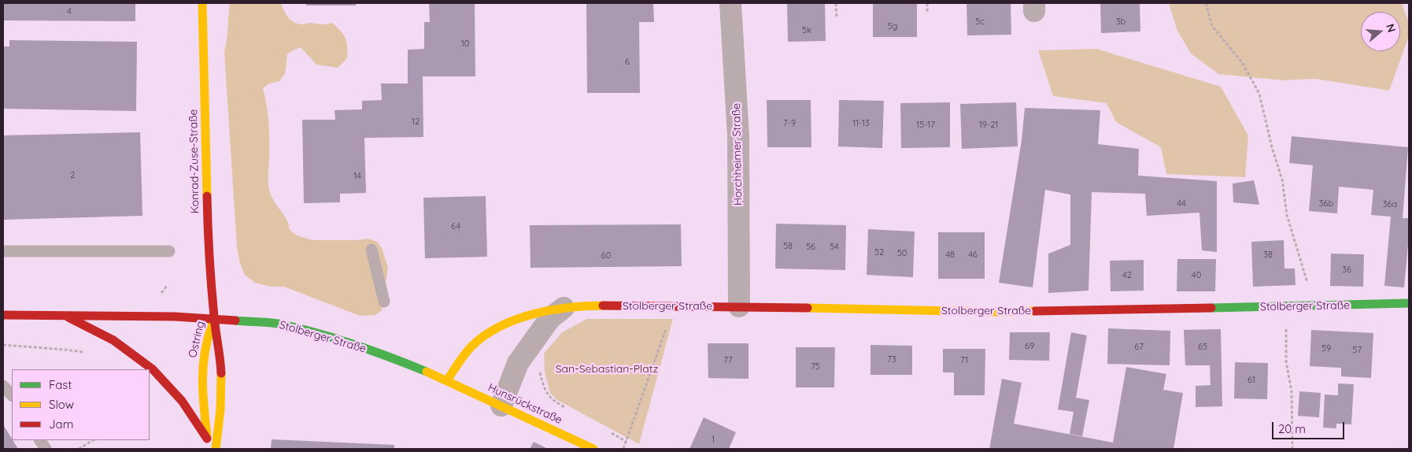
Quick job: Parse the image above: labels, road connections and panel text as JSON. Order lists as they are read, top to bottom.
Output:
{
  "streets": {
    "street": [
      "Horchheimer Straße",
      "Konrad-Zuse-Straße",
      "Stolberger Straße",
      "Ostring",
      "Hunsrückstraße"
    ]
  },
  "crossings": [
    ["Horchheimer Straße", "Stolberger Straße"],
    ["Konrad-Zuse-Straße", "Stolberger Straße"],
    ["Konrad-Zuse-Straße", "Ostring"],
    ["Stolberger Straße", "Ostring"],
    ["Stolberger Straße", "Hunsrückstraße"]
  ],
  "parks": ["San-Sebastian-Platz"],
  "house_numbers": [
    "4",
    "5c",
    "3b",
    "5g",
    "5k",
    "10",
    "6",
    "12",
    "7-9",
    "11-13",
    "15-17",
    "19-21",
    "2",
    "14",
    "44",
    "36b",
    "36a",
    "64",
    "58",
    "56",
    "54",
    "52",
    "50",
    "48",
    "46",
    "38",
    "60",
    "36",
    "42",
    "40",
    "69",
    "67",
    "65",
    "59",
    "57",
    "73",
    "77",
    "71",
    "75",
    "61",
    "1"
  ],
  "legend": ["Fast", "Slow", "Jam"],
  "scale_bar": "20 m",
  "north": "right"
}
